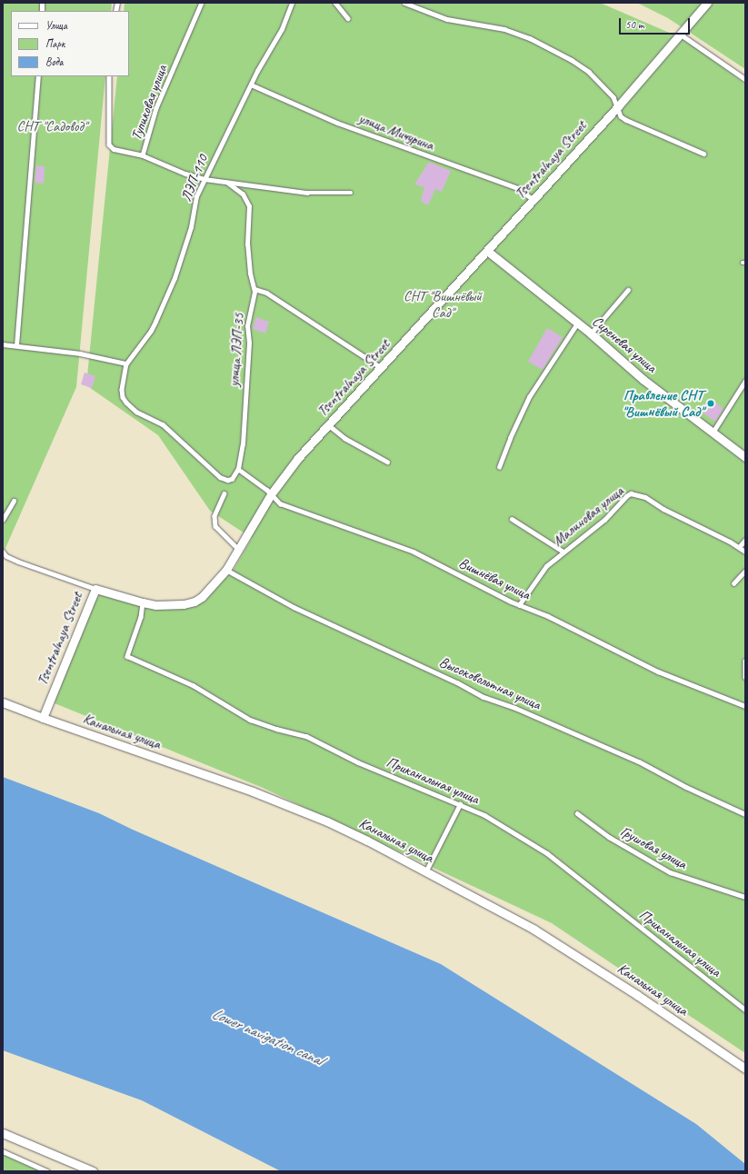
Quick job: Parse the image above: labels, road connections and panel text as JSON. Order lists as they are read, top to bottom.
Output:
{
  "streets": {
    "street": ["Tsentralnaya Street", "Сиреневая улица", "Канальная улица"],
    "lane": [
      "Тупиковая улица",
      "улица Мичурина",
      "ЛЭП-110",
      "улица ЛЭП-35",
      "Малиновая улица",
      "Вишнёвая улица",
      "Высоковольтная улица",
      "Приканальная улица",
      "Грушовая улица"
    ]
  },
  "crossings": [
    ["Тупиковая улица", "ЛЭП-110"],
    ["Тупиковая улица", "улица ЛЭП-35"],
    ["улица Мичурина", "Tsentralnaya Street"],
    ["улица Мичурина", "ЛЭП-110"],
    ["Tsentralnaya Street", "Сиреневая улица"],
    ["Tsentralnaya Street", "Вишнёвая улица"],
    ["Tsentralnaya Street", "Высоковольтная улица"],
    ["Tsentralnaya Street", "Канальная улица"],
    ["Tsentralnaya Street", "Приканальная улица"],
    ["улица ЛЭП-35", "Вишнёвая улица"],
    ["Малиновая улица", "Вишнёвая улица"]
  ],
  "water": ["Lower navigation canal"],
  "parks": ["СНТ \"Садовод\"", "СНТ \"Вишнёвый Сад\""],
  "places": ["Правление СНТ \"Вишнёвый Сад\""],
  "legend": ["Улица", "Парк", "Вода"],
  "scale_bar": "50 m"
}
